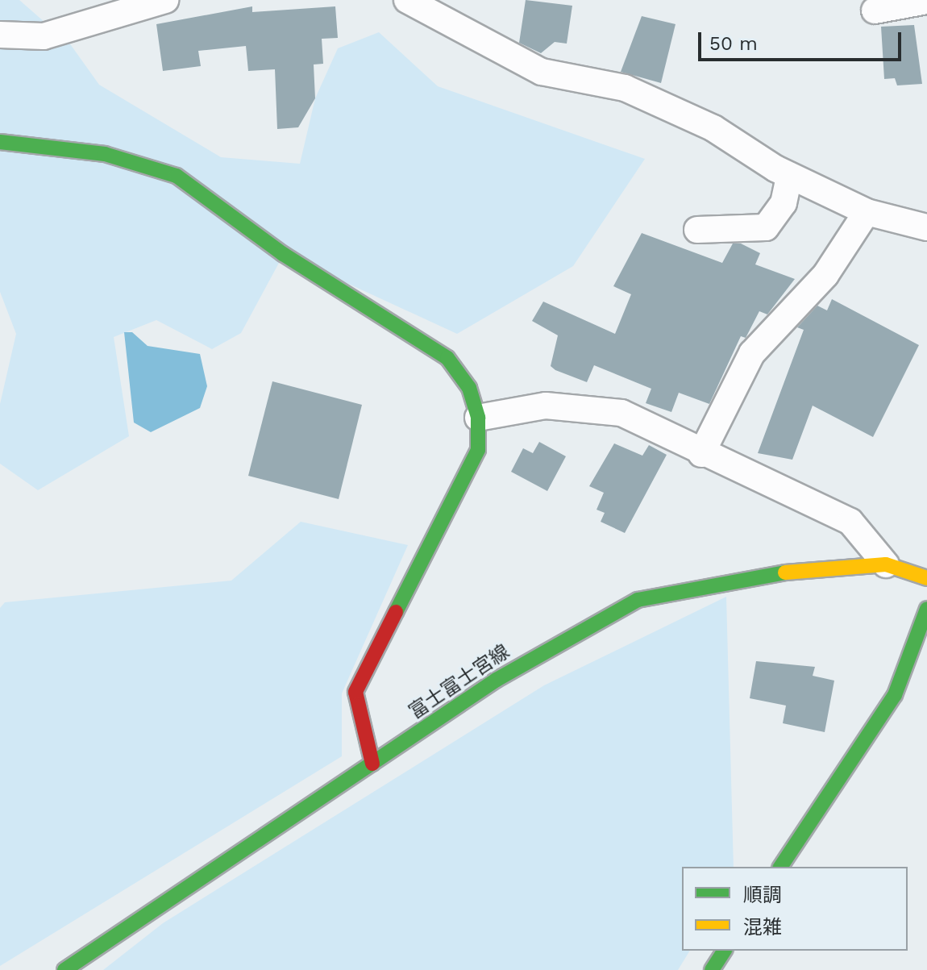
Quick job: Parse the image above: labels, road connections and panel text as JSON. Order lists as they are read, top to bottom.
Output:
{
  "streets": {
    "street": ["富士富士宮線"]
  },
  "legend": ["順調", "混雑"],
  "scale_bar": "50 m"
}
